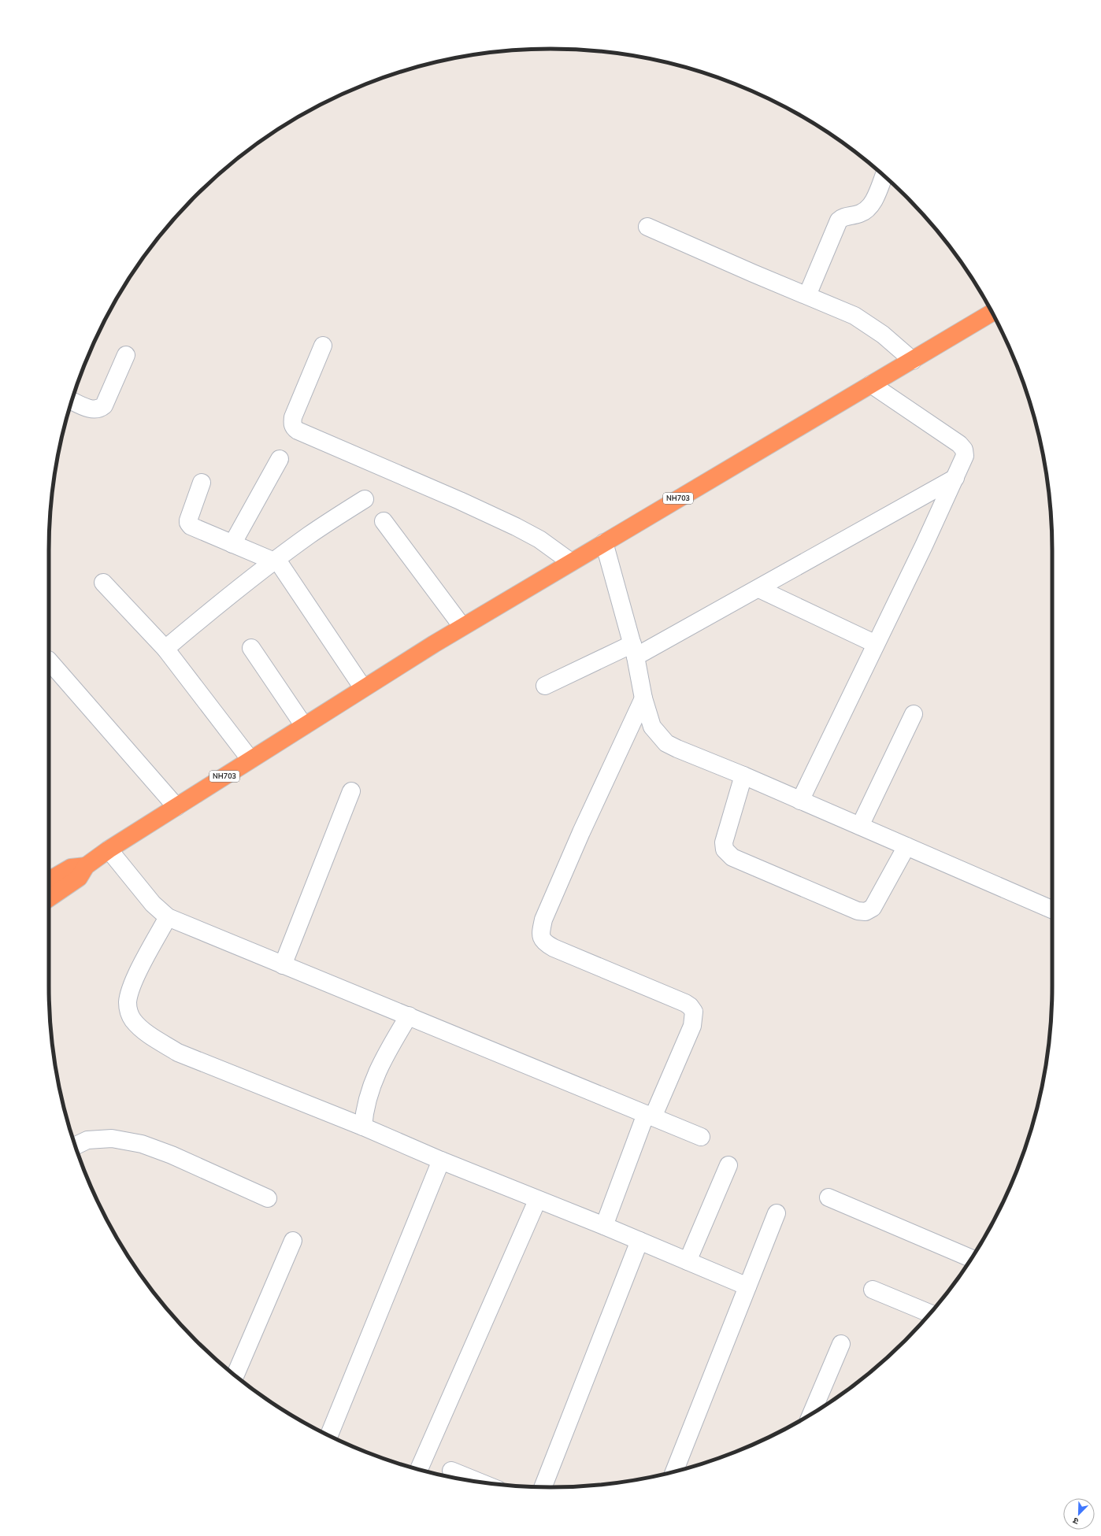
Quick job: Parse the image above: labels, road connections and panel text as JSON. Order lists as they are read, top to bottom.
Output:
{
  "streets": {
    "highway": ["NH703"]
  },
  "north": "bottom left"
}
